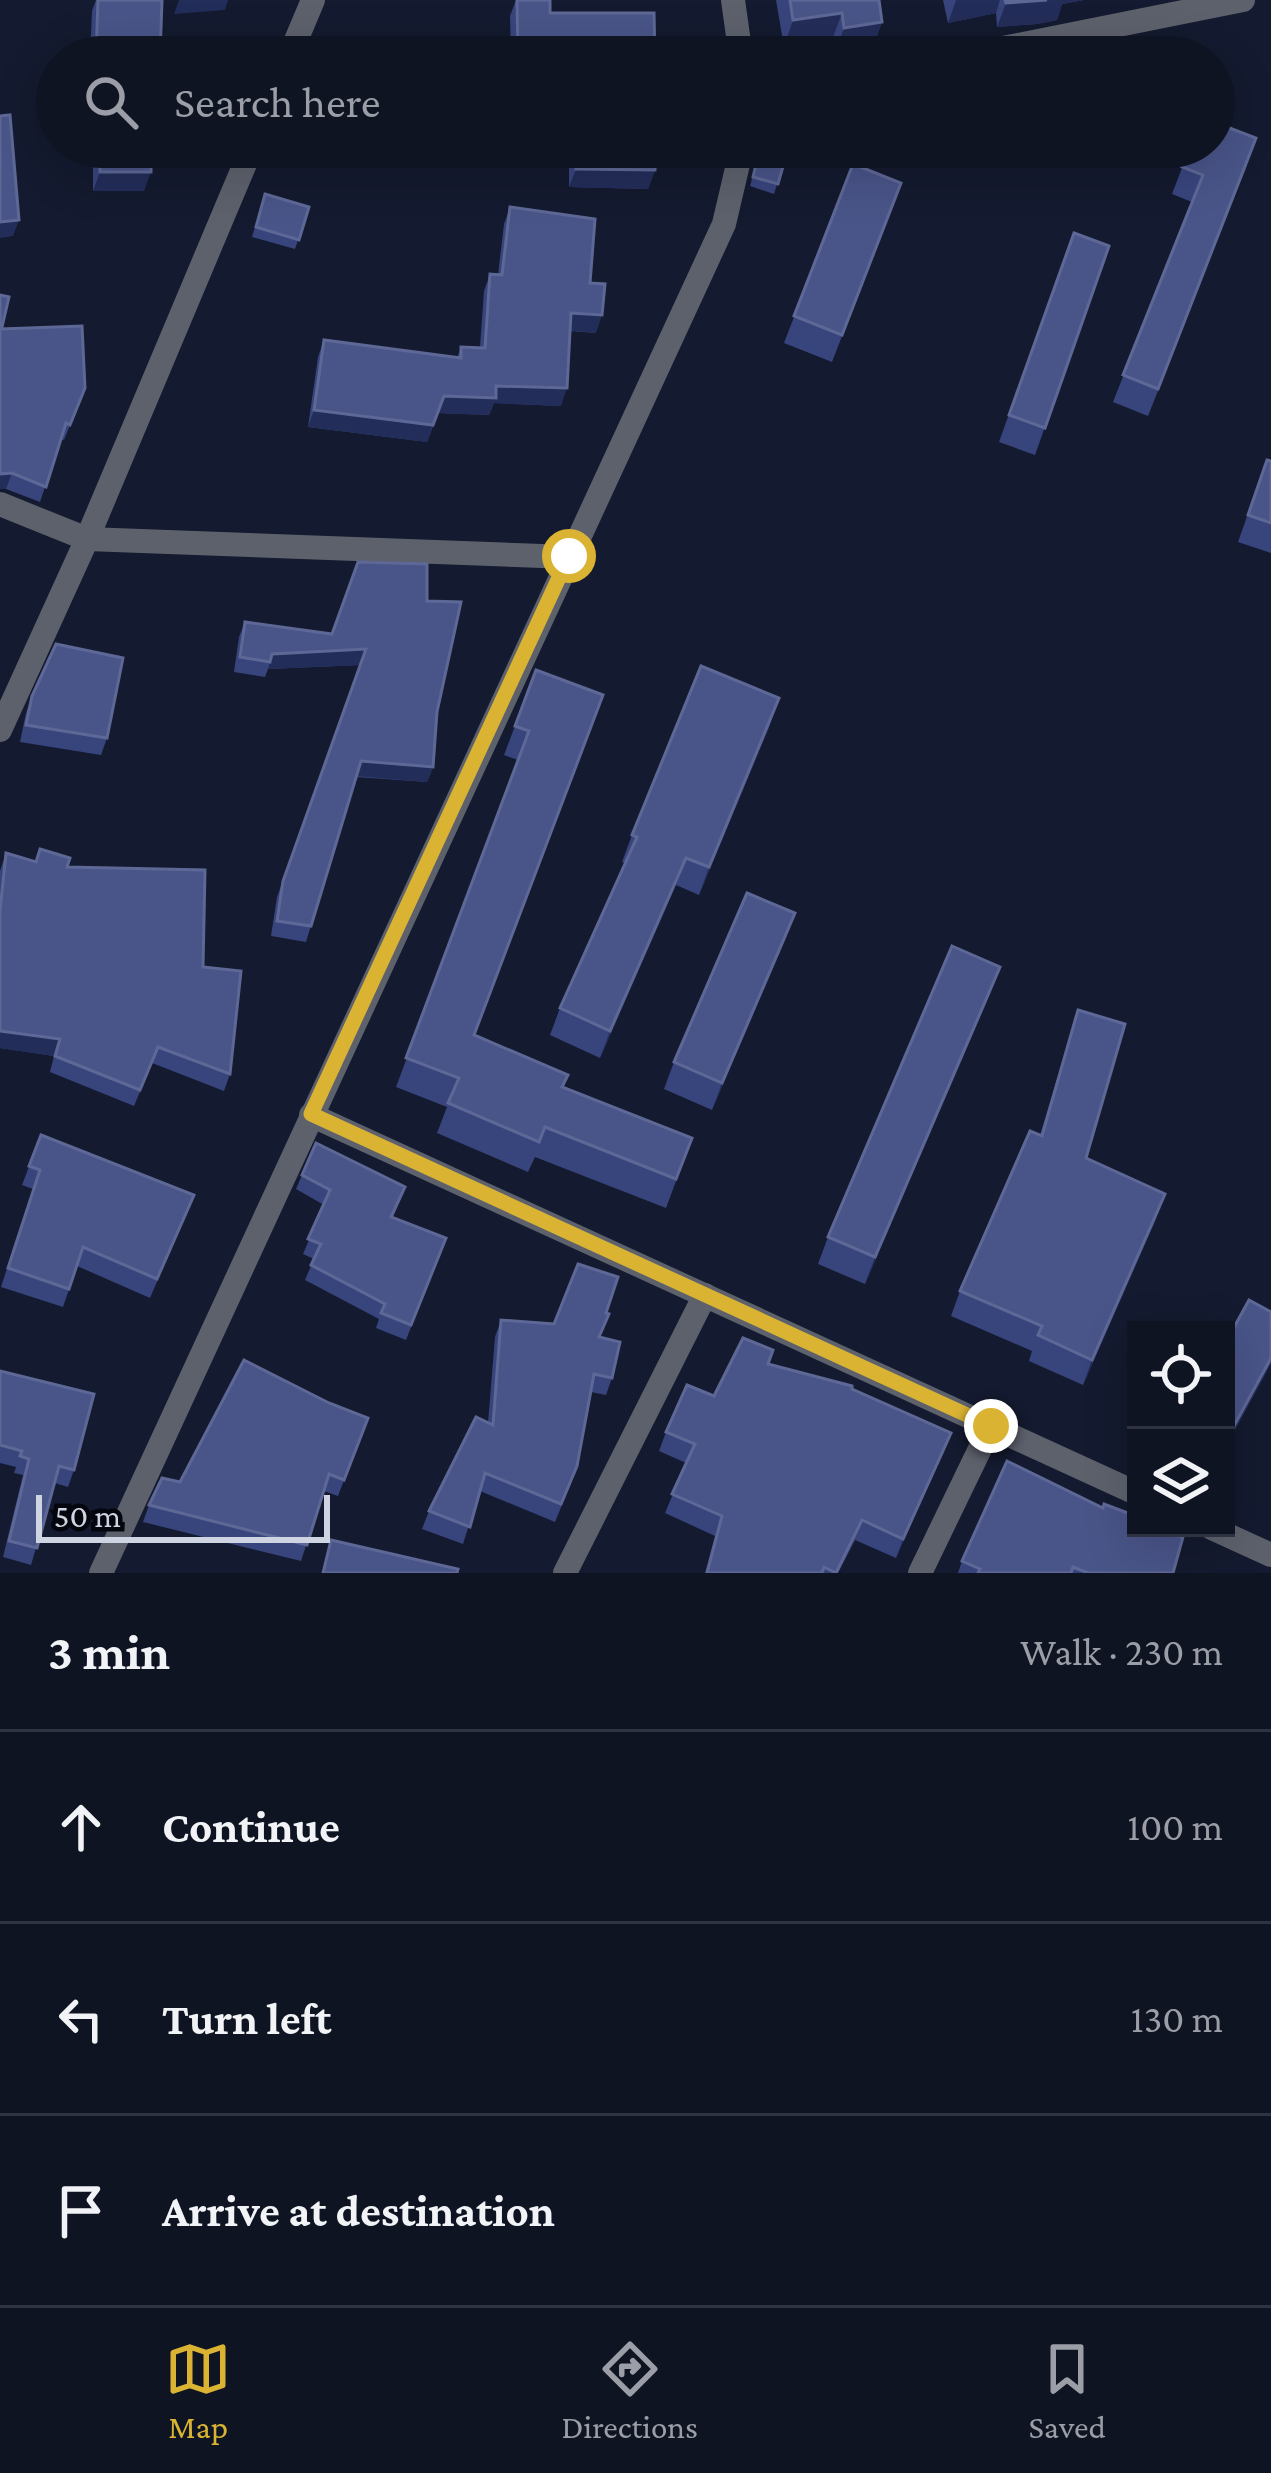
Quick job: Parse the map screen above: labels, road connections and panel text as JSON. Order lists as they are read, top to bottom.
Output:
{
  "scale_bar": "50 m",
  "page": {
    "search": "Search here",
    "scale": "50 m",
    "heading": ["3 min", "Walk · 230 m"],
    "list": [
      ["Continue", "100 m"],
      ["Turn left", "130 m"],
      "Arrive at destination"
    ],
    "nav": ["Map", "Directions", "Saved"]
  }
}
